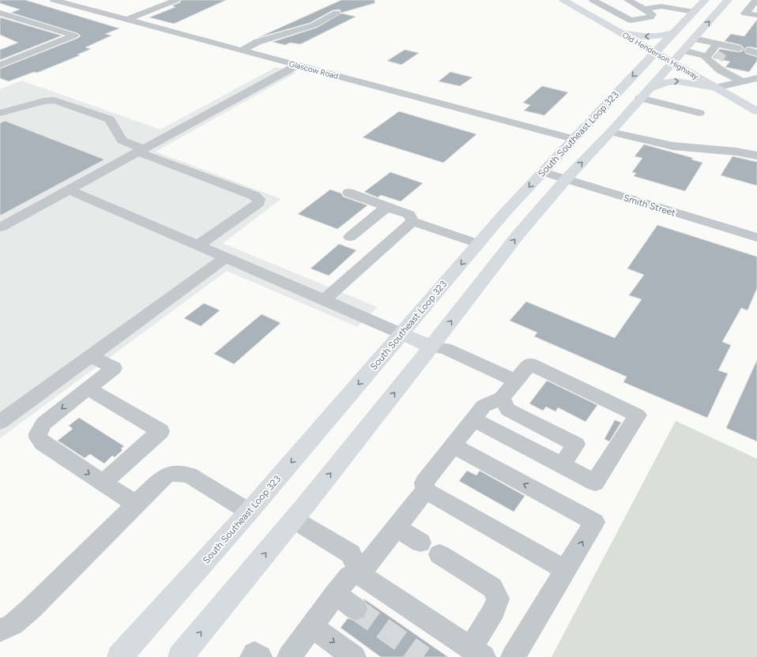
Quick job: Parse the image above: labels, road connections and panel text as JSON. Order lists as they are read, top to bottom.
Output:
{
  "streets": {
    "main road": ["Old Henderson Highway", "South Southeast Loop 323"],
    "street": ["Glascow Road", "Smith Street"]
  },
  "crossings": [
    ["Old Henderson Highway", "South Southeast Loop 323"],
    ["Glascow Road", "South Southeast Loop 323"],
    ["South Southeast Loop 323", "Smith Street"]
  ]
}
